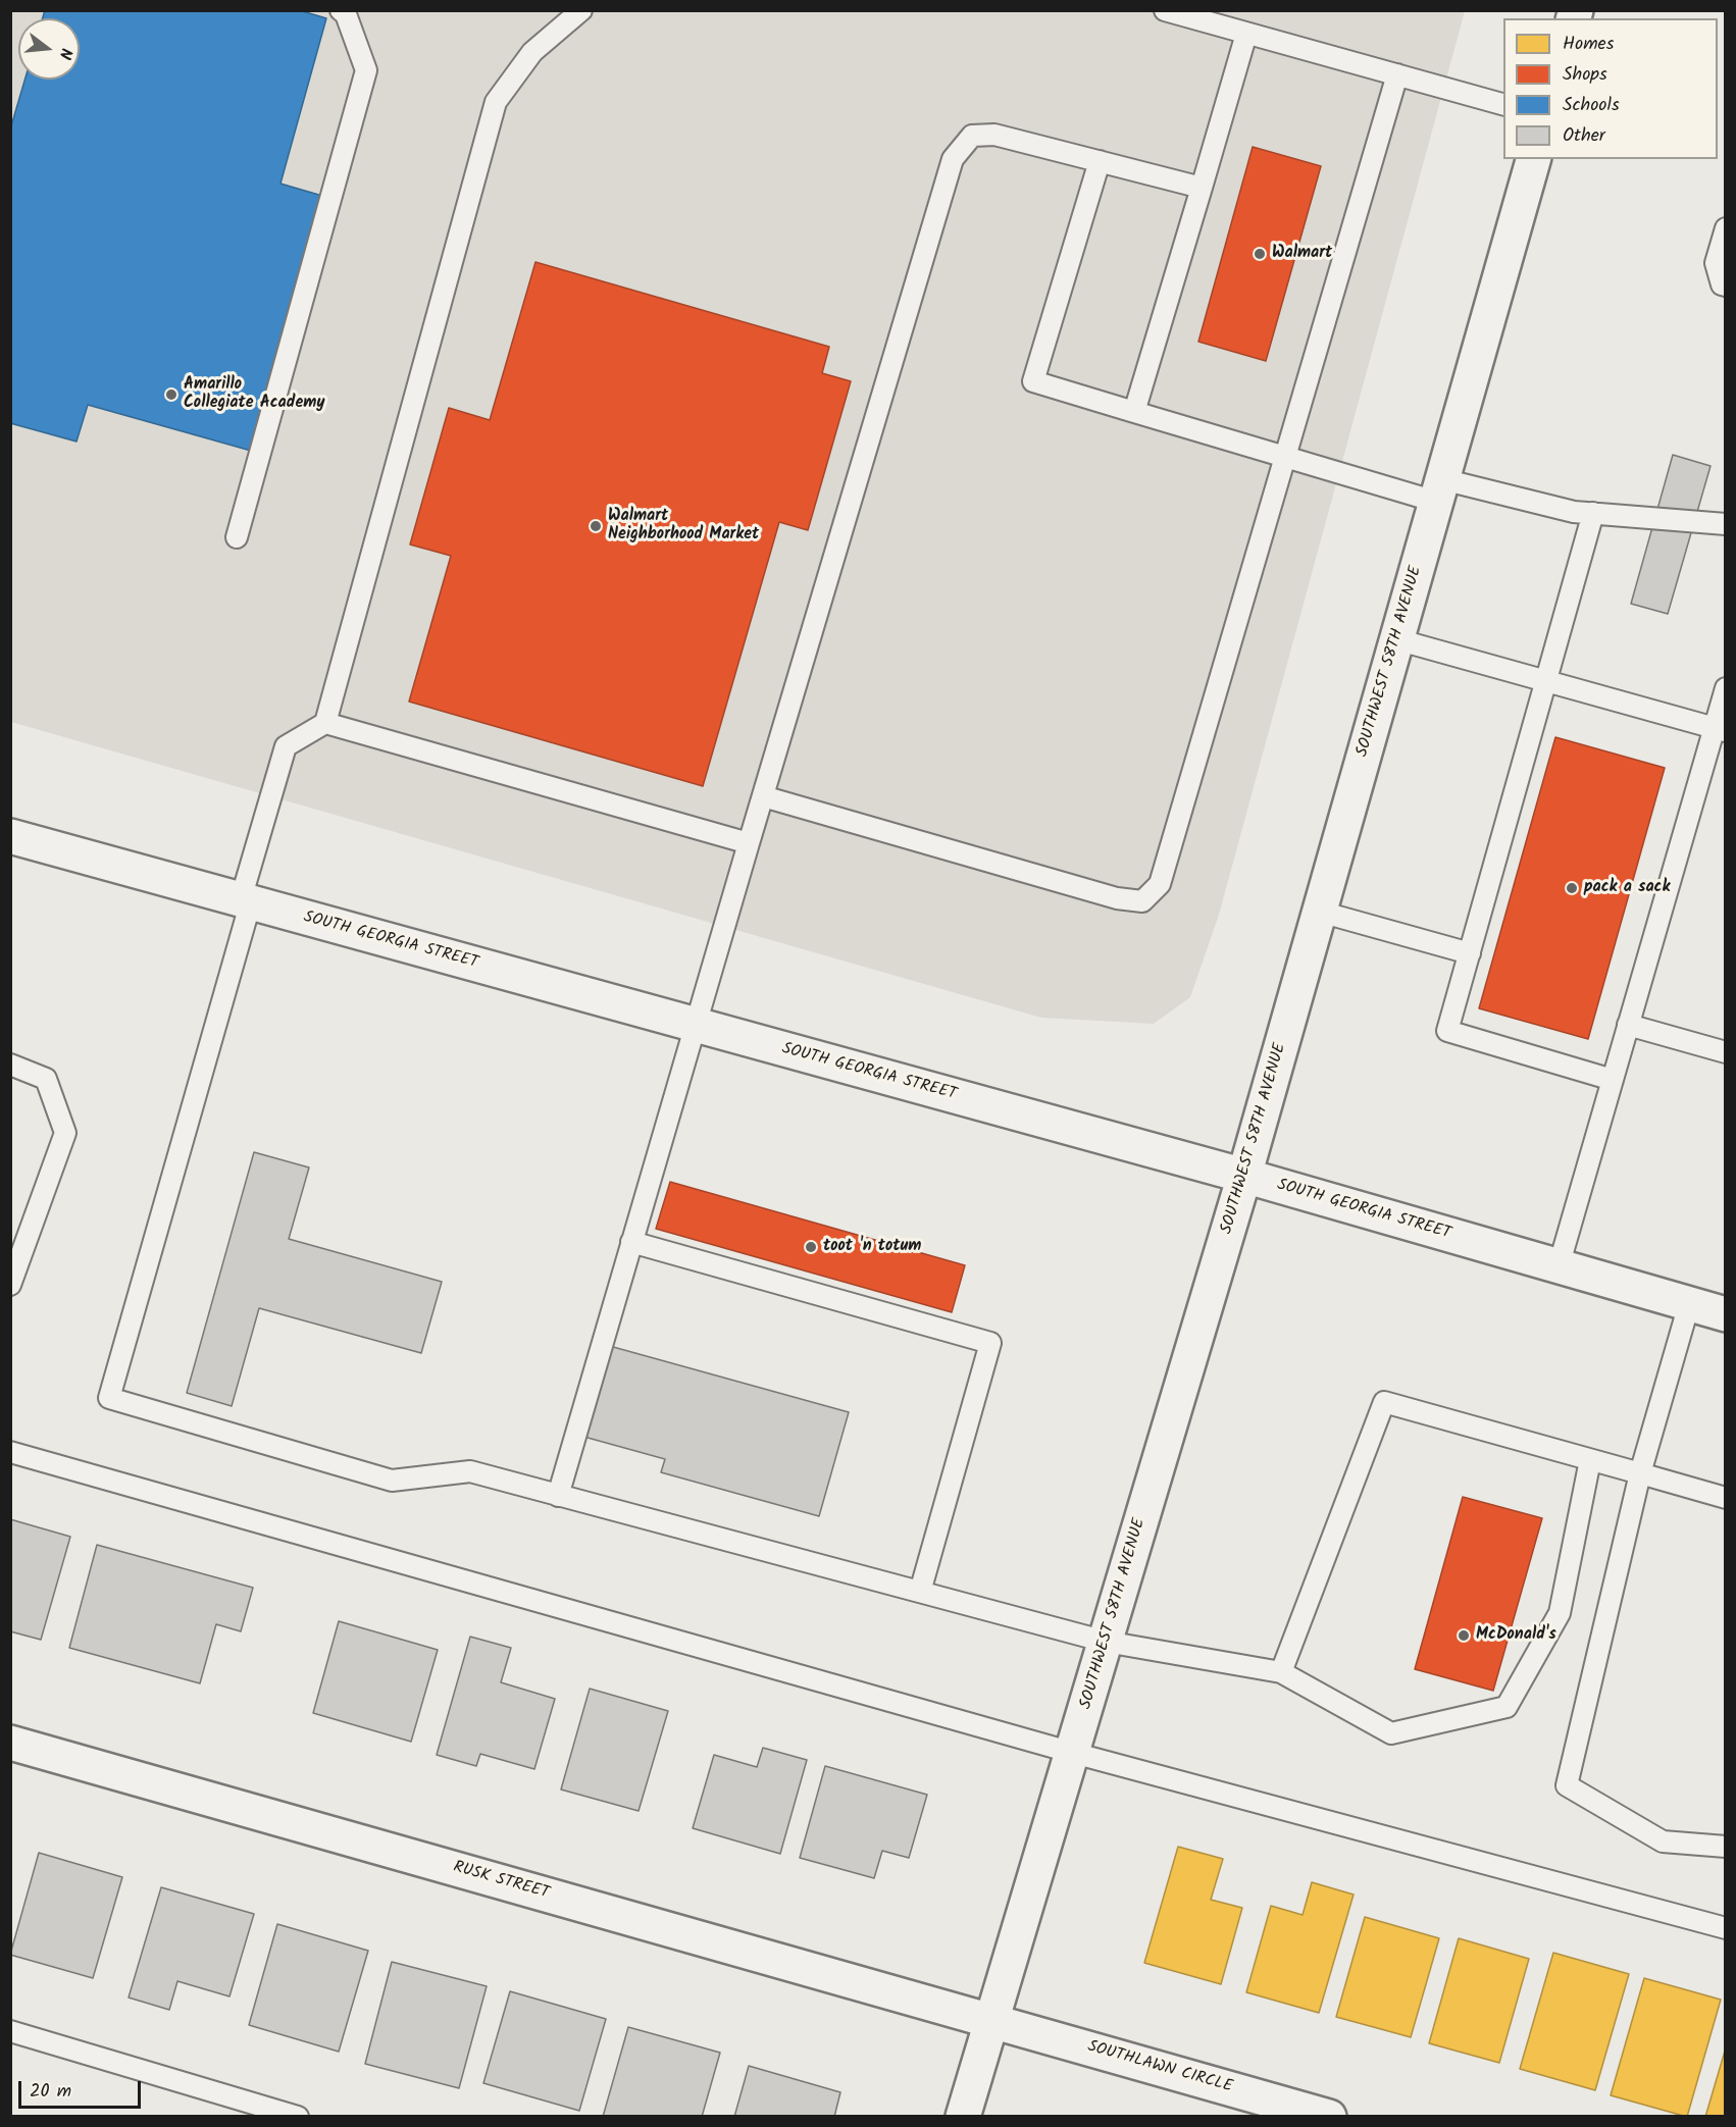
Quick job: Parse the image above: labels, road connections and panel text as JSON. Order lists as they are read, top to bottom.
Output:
{
  "streets": {
    "main road": [
      "SOUTHWEST 58TH AVENUE",
      "SOUTH GEORGIA STREET",
      "RUSK STREET",
      "SOUTHLAWN CIRCLE"
    ]
  },
  "crossings": [
    ["SOUTHWEST 58TH AVENUE", "SOUTH GEORGIA STREET"],
    ["SOUTHWEST 58TH AVENUE", "RUSK STREET"],
    ["SOUTHWEST 58TH AVENUE", "SOUTHLAWN CIRCLE"],
    ["RUSK STREET", "SOUTHLAWN CIRCLE"]
  ],
  "places": [
    "Walmart",
    "Amarillo Collegiate Academy",
    "Walmart Neighborhood Market",
    "pack a sack",
    "toot 'n totum",
    "McDonald's"
  ],
  "legend": [
    "Homes",
    "Shops",
    "Schools",
    "Other"
  ],
  "scale_bar": "20 m",
  "north": "right"
}
